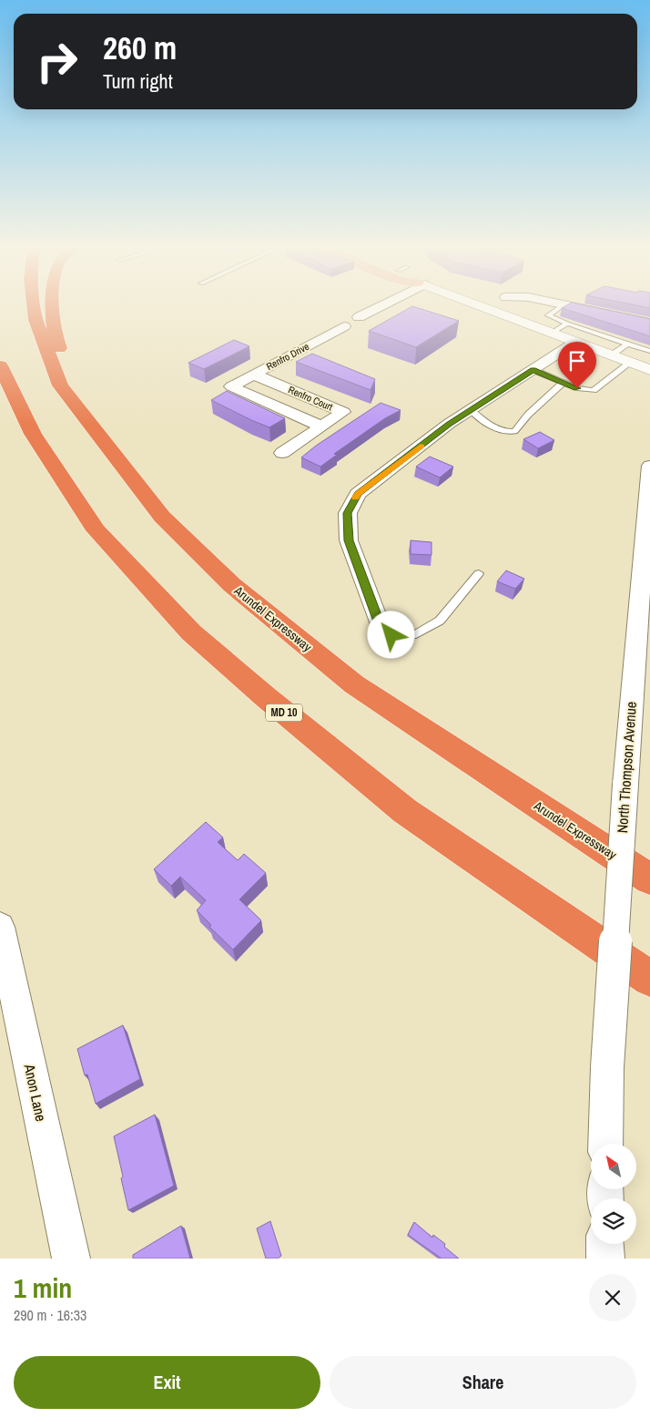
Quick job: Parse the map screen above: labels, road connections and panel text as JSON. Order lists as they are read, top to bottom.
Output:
{
  "streets": {
    "highway": ["Arundel Expressway", "MD 10"],
    "street": [
      "Renfro Drive",
      "Renfro Court",
      "North Thompson Avenue",
      "Anon Lane"
    ]
  },
  "crossings": [
    ["Renfro Drive", "Renfro Court"]
  ],
  "north": "top left",
  "page": {
    "turn": ["260 m", "Turn right"],
    "heading": ["1 min", "290 m · 16:33"],
    "buttons": ["Exit", "Share"]
  }
}
